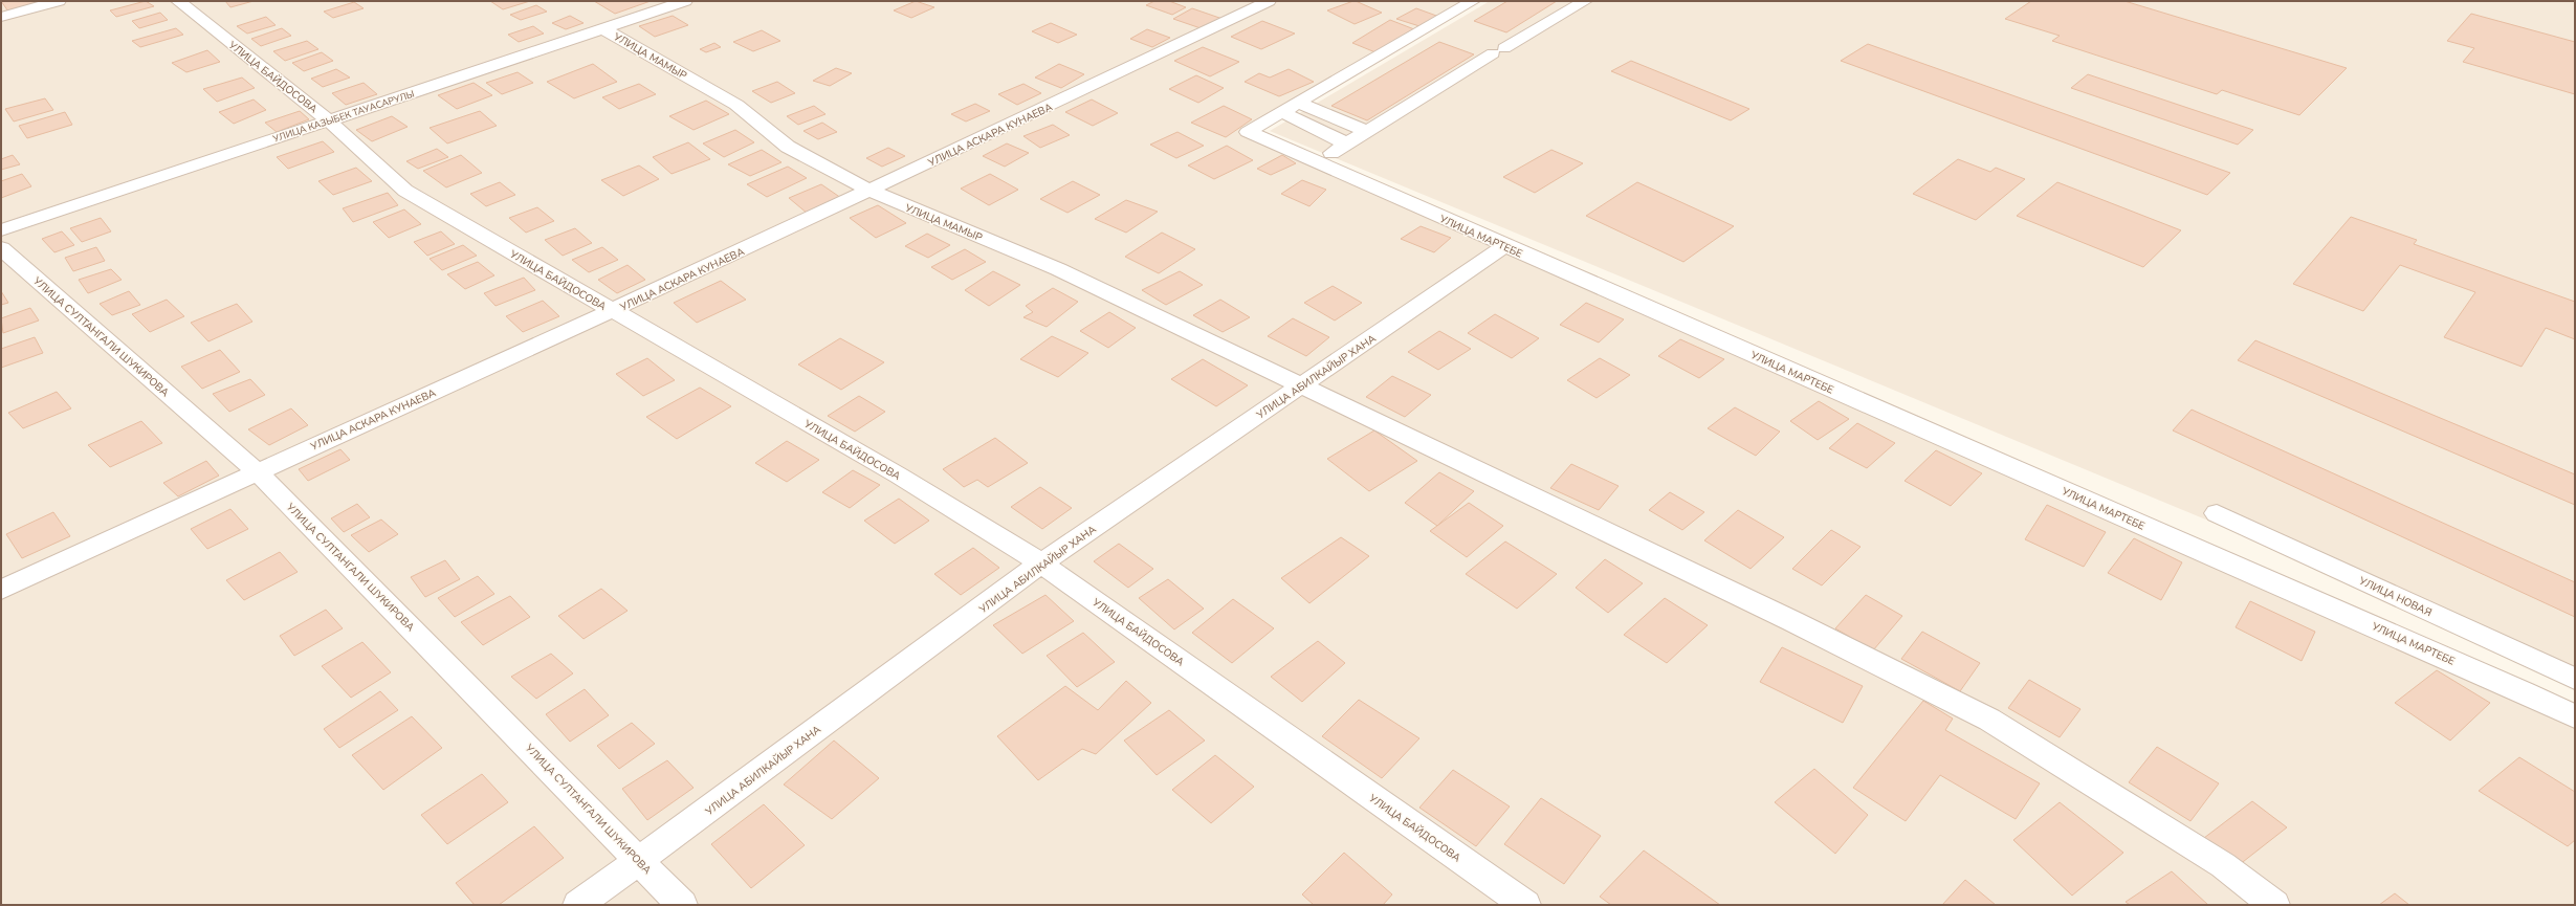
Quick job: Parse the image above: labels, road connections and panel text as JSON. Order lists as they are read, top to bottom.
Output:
{
  "streets": {
    "street": [
      "УЛИЦА МАМЫР",
      "УЛИЦА БАЙДОСОВА",
      "УЛИЦА КАЗЫБЕК ТАУАСАРУЛЫ",
      "УЛИЦА АСКАРА КУНАЕВА",
      "УЛИЦА МАРТЕБЕ",
      "УЛИЦА СУЛТАНГАЛИ ШУКИРОВА",
      "УЛИЦА АБИЛКАЙЫР ХАНА",
      "УЛИЦА НОВАЯ"
    ]
  },
  "crossings": [
    ["УЛИЦА МАМЫР", "УЛИЦА КАЗЫБЕК ТАУАСАРУЛЫ"],
    ["УЛИЦА МАМЫР", "УЛИЦА АСКАРА КУНАЕВА"],
    ["УЛИЦА МАМЫР", "УЛИЦА АБИЛКАЙЫР ХАНА"],
    ["УЛИЦА БАЙДОСОВА", "УЛИЦА КАЗЫБЕК ТАУАСАРУЛЫ"],
    ["УЛИЦА БАЙДОСОВА", "УЛИЦА АСКАРА КУНАЕВА"],
    ["УЛИЦА БАЙДОСОВА", "УЛИЦА АБИЛКАЙЫР ХАНА"],
    ["УЛИЦА АСКАРА КУНАЕВА", "УЛИЦА СУЛТАНГАЛИ ШУКИРОВА"],
    ["УЛИЦА МАРТЕБЕ", "УЛИЦА АБИЛКАЙЫР ХАНА"],
    ["УЛИЦА СУЛТАНГАЛИ ШУКИРОВА", "УЛИЦА АБИЛКАЙЫР ХАНА"]
  ]
}
